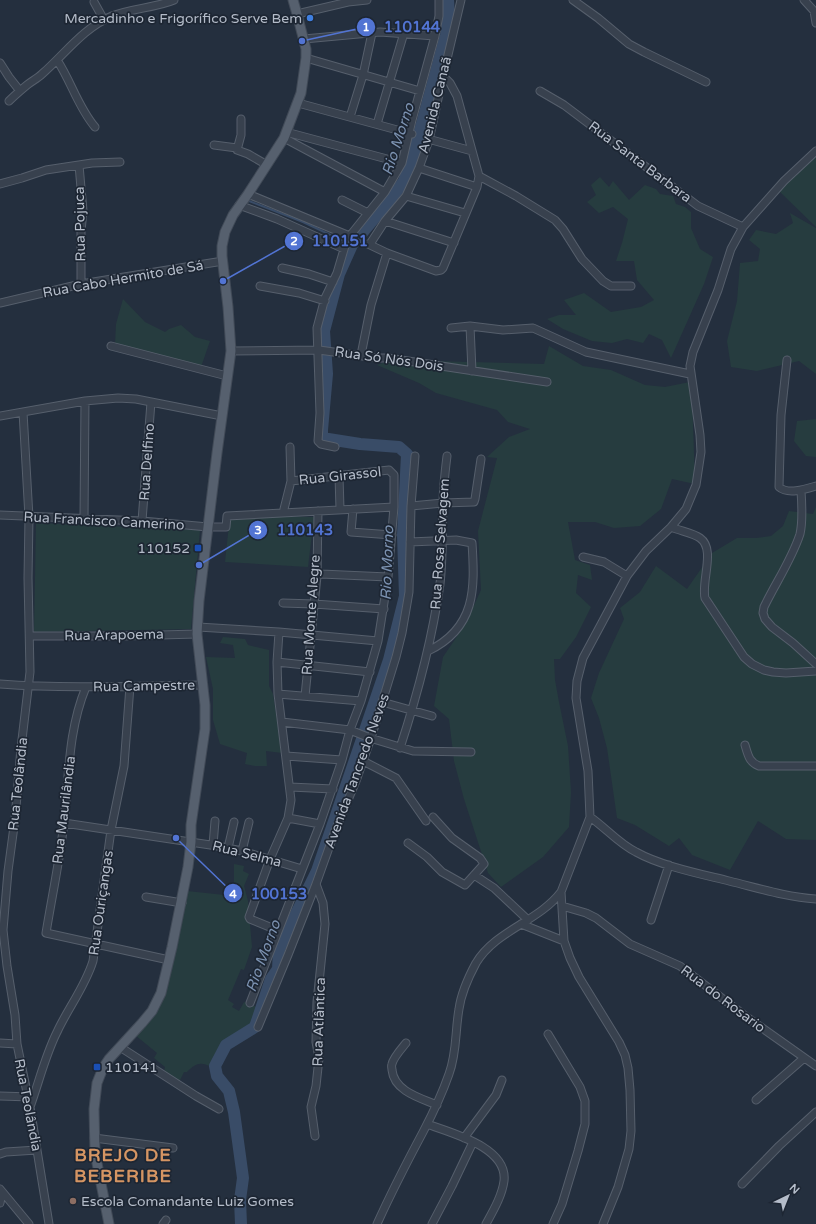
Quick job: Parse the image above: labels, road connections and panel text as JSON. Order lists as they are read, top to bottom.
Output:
{
  "streets": {
    "street": [
      "Avenida Canaã",
      "Rua Santa Barbara",
      "Rua Pojuca",
      "Rua Cabo Hermito de Sá",
      "Rua Só Nós Dois",
      "Rua Delfino",
      "Rua Girassol",
      "Rua Francisco Camerino",
      "Rua Rosa Selvagem",
      "Rua Monte Alegre",
      "Rua Arapoema",
      "Rua Campestre",
      "Avenida Tancredo Neves",
      "Rua Teolândia",
      "Rua Maurilândia",
      "Rua Selma",
      "Rua Ouriçangas",
      "Rua do Rosario",
      "Rua Atlântica"
    ]
  },
  "crossings": [
    ["Rua Pojuca", "Rua Cabo Hermito de Sá"],
    ["Rua Delfino", "Rua Francisco Camerino"],
    ["Rua Girassol", "Avenida Tancredo Neves"],
    ["Rua Francisco Camerino", "Rua Teolândia"],
    ["Rua Monte Alegre", "Rua Arapoema"],
    ["Rua Arapoema", "Avenida Tancredo Neves"],
    ["Rua Arapoema", "Rua Teolândia"],
    ["Rua Campestre", "Rua Teolândia"],
    ["Rua Campestre", "Rua Maurilândia"],
    ["Rua Campestre", "Rua Ouriçangas"],
    ["Avenida Tancredo Neves", "Rua Selma"],
    ["Avenida Tancredo Neves", "Rua Atlântica"],
    ["Rua Teolândia", "Rua Ouriçangas"],
    ["Rua Maurilândia", "Rua Selma"],
    ["Rua Maurilândia", "Rua Ouriçangas"],
    ["Rua Selma", "Rua Ouriçangas"]
  ],
  "districts": ["BREJO DE BEBERIBE"],
  "water": ["Rio Morno"],
  "places": {
    "other": [
      "Mercadinho e Frigorífico Serve Bem",
      "110144",
      "110151",
      "110143",
      "100153",
      "Escola Comandante Luiz Gomes"
    ],
    "transit": ["110152", "110141"]
  },
  "north": "top right"
}
